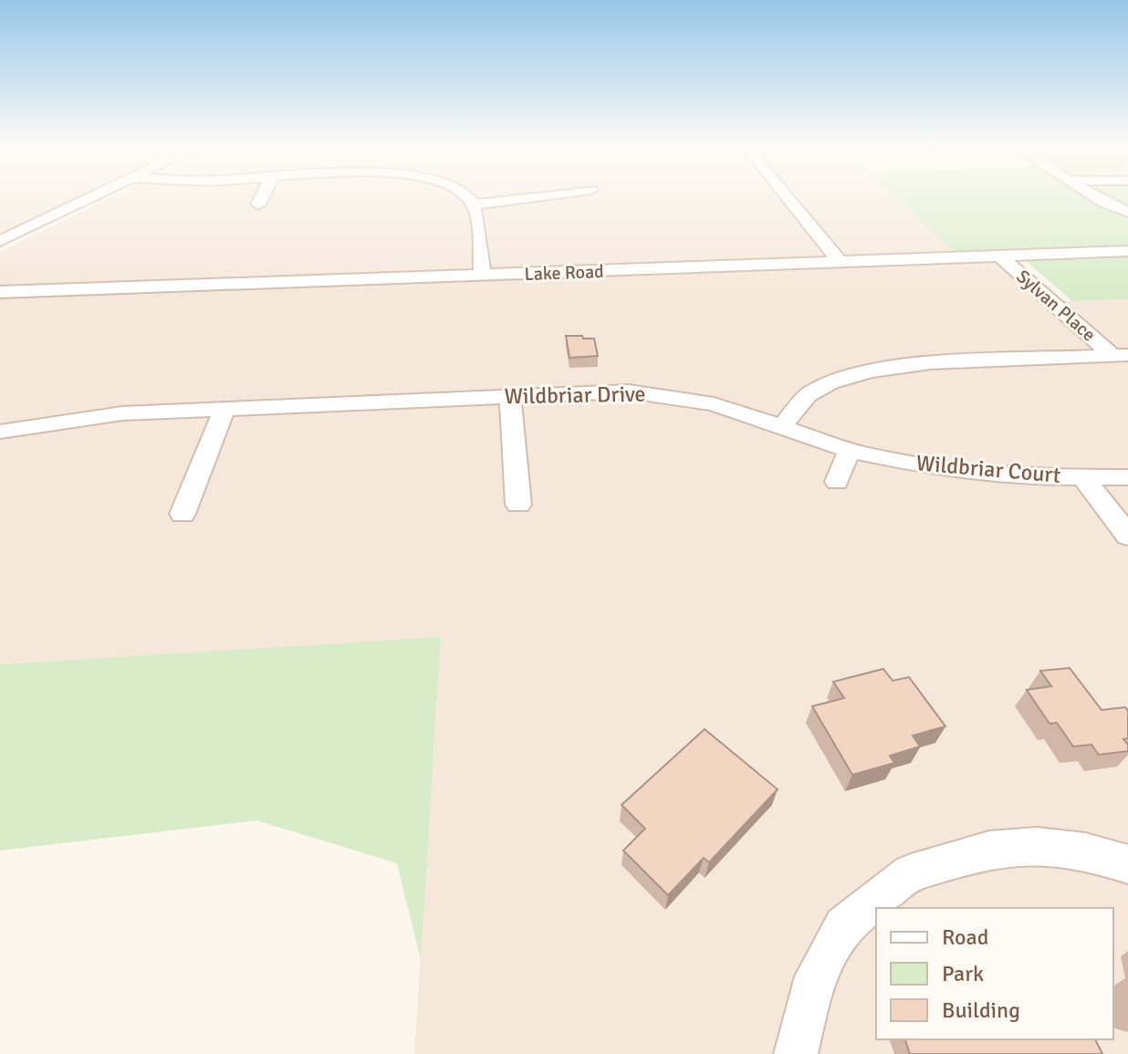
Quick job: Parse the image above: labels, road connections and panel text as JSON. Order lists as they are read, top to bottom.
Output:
{
  "streets": {
    "street": [
      "Lake Road",
      "Sylvan Place",
      "Wildbriar Drive",
      "Wildbriar Court"
    ]
  },
  "crossings": [
    ["Lake Road", "Sylvan Place"],
    ["Wildbriar Drive", "Wildbriar Court"]
  ],
  "legend": ["Road", "Park", "Building"]
}
